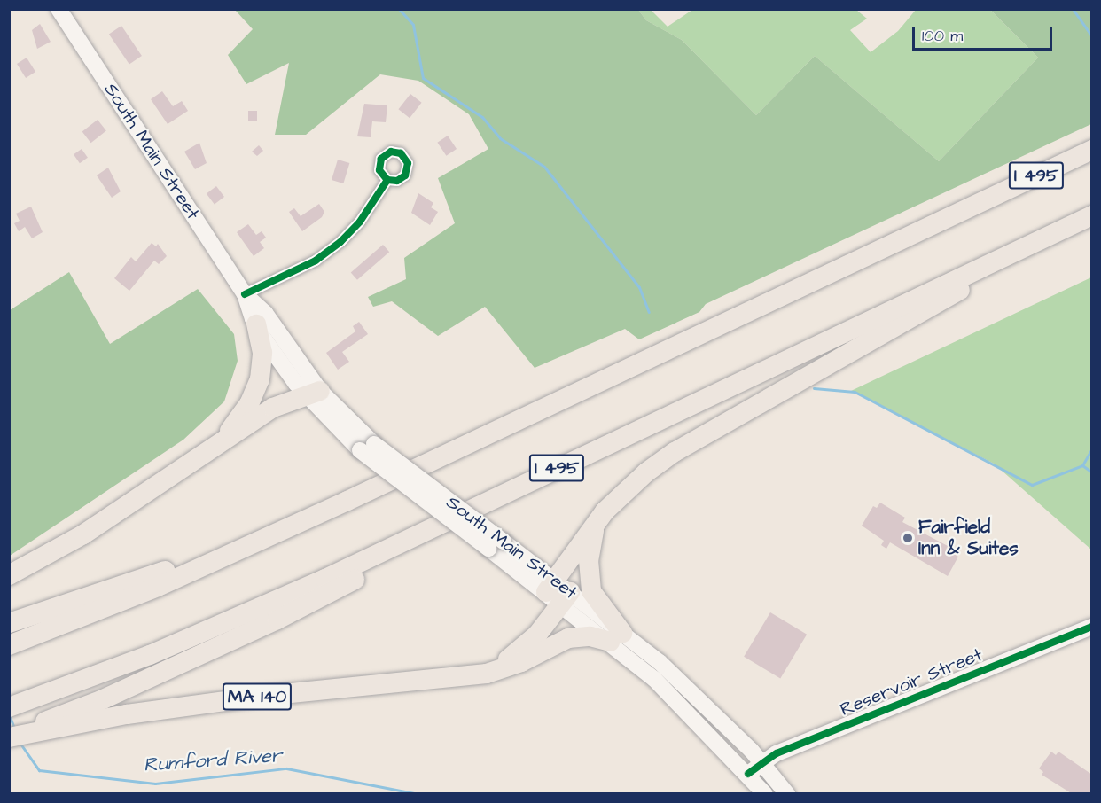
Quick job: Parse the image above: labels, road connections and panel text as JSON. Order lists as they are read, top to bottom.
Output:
{
  "streets": {
    "highway": ["I 495", "MA 140"],
    "main road": ["South Main Street", "Reservoir Street"]
  },
  "crossings": [
    ["South Main Street", "Reservoir Street"],
    ["South Main Street", "MA 140"]
  ],
  "water": ["Rumford River"],
  "places": ["Fairfield Inn & Suites"],
  "scale_bar": "100 m"
}
